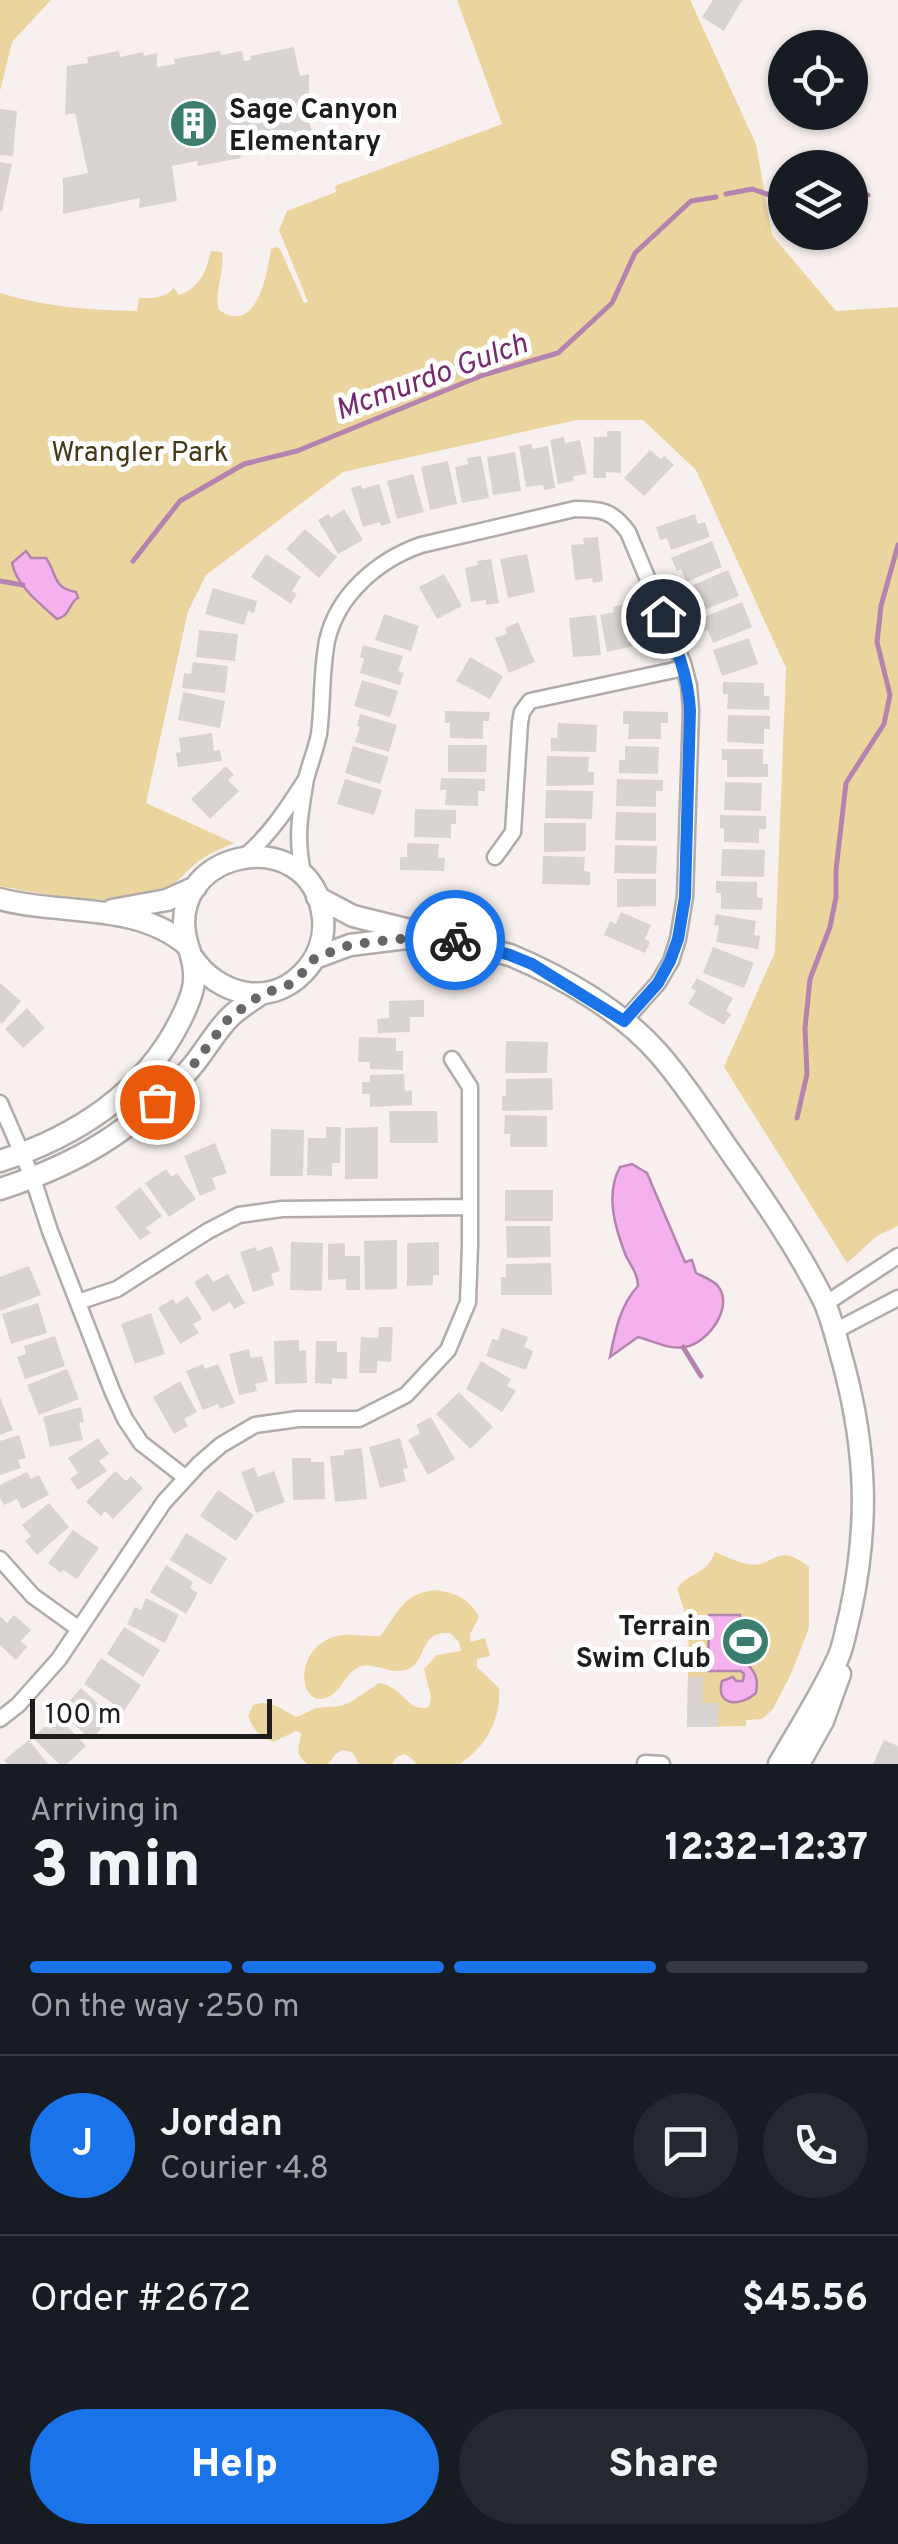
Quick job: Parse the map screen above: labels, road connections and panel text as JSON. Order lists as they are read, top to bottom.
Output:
{
  "water": ["Mcmurdo Gulch"],
  "parks": ["Wrangler Park"],
  "places": {
    "building": ["Sage Canyon Elementary"],
    "sports": ["Terrain Swim Club"]
  },
  "scale_bar": "100 m",
  "page": {
    "scale": "100 m",
    "heading": ["3 min", "Arriving in", "12:32–12:37"],
    "panel": [
      "Jordan",
      "Courier · 4.8",
      "Order #2672",
      "$45.56"
    ],
    "bar": "On the way · 250 m",
    "round": "J",
    "buttons": ["Help", "Share"]
  }
}
